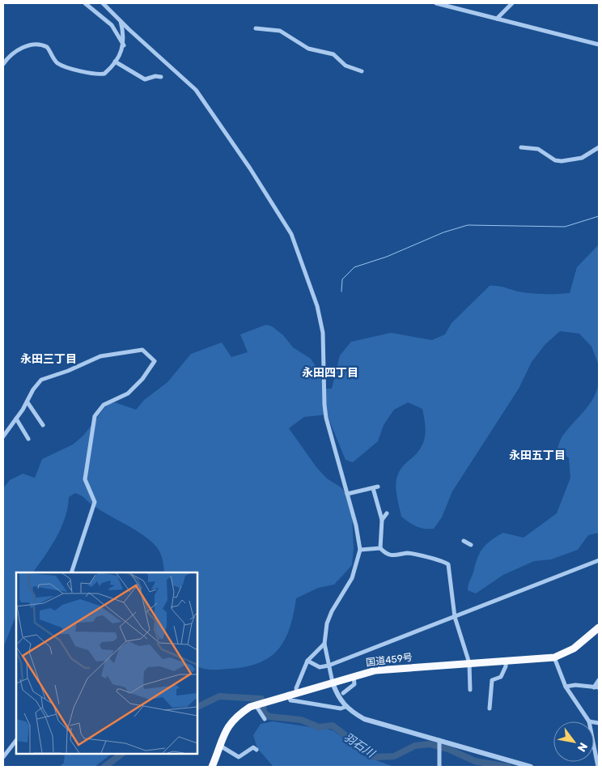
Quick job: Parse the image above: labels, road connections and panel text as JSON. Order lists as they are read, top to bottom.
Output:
{
  "streets": {
    "highway": ["国道459号"]
  },
  "districts": ["永田三丁目", "永田四丁目", "永田五丁目"],
  "water": ["羽石川"],
  "north": "bottom right"
}
